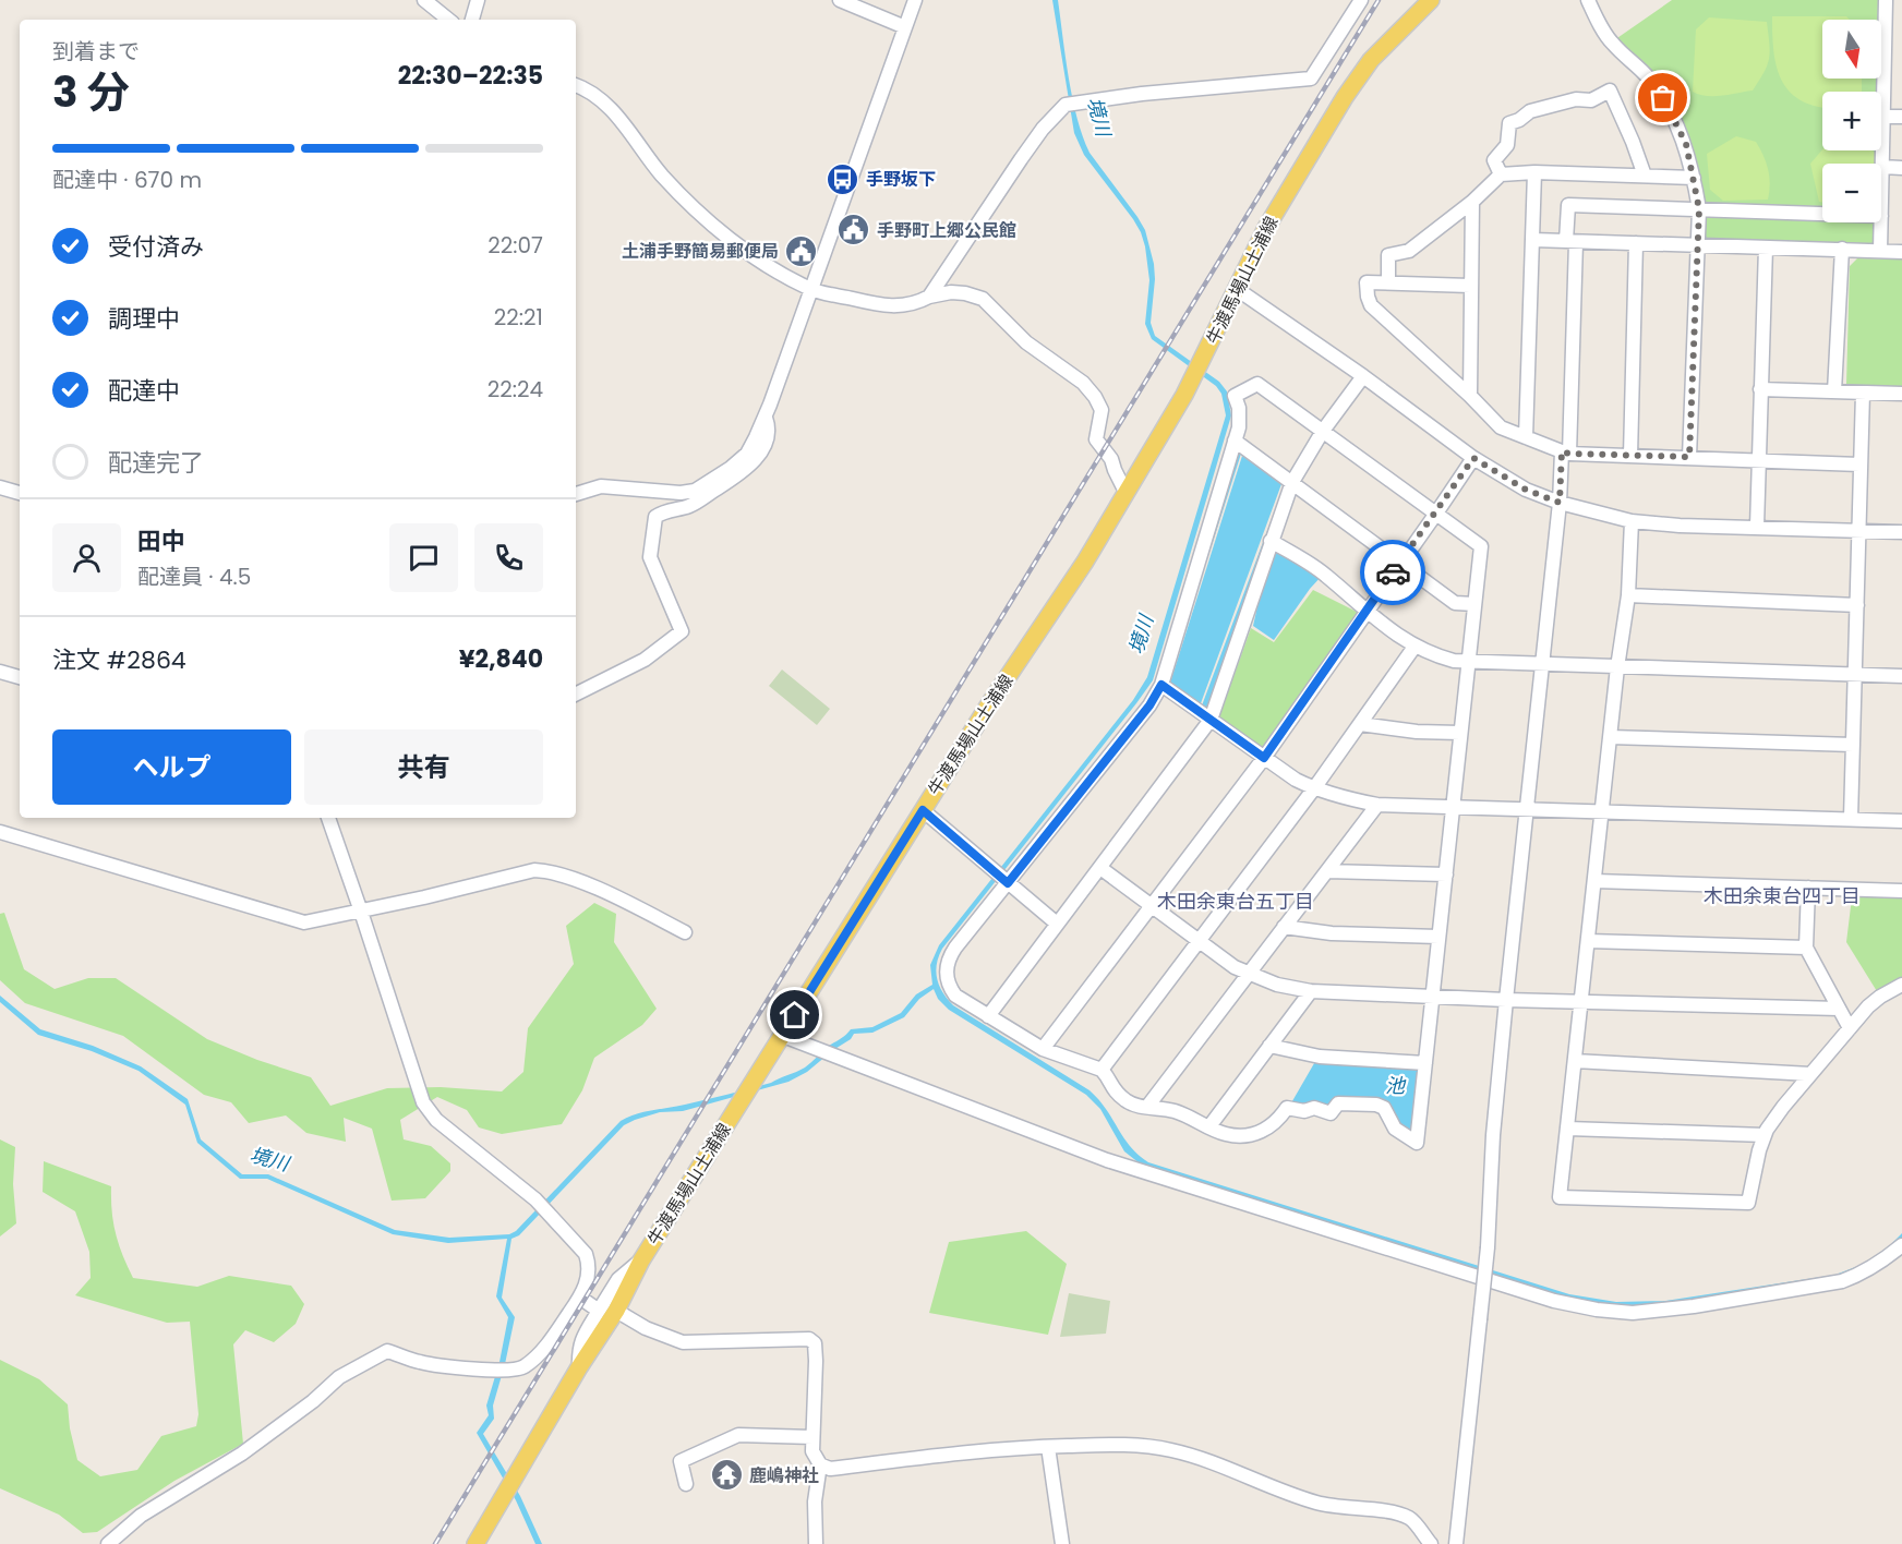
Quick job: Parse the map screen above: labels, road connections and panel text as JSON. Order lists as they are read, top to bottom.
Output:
{
  "streets": {
    "main road": ["牛渡馬場山土浦線"]
  },
  "districts": ["木田余東台四丁目", "木田余東台五丁目"],
  "water": ["境川", "池"],
  "places": {
    "bus stop": ["手野坂下"],
    "public building": ["手野町上郷公民館", "土浦手野簡易郵便局"],
    "temple": ["鹿嶋神社"]
  },
  "north": "bottom",
  "page": {
    "map_buttons": ["+", "−"],
    "heading": ["3 分", "到着まで", "22:30–22:35"],
    "panel": [
      "田中",
      "配達員 · 4.5",
      "注文 #2864",
      "¥2,840"
    ],
    "bar": "配達中 · 670 m",
    "list": [
      ["受付済み", "22:07"],
      ["調理中", "22:21"],
      ["配達中", "22:24"],
      "配達完了"
    ],
    "buttons": ["ヘルプ", "共有"]
  }
}
